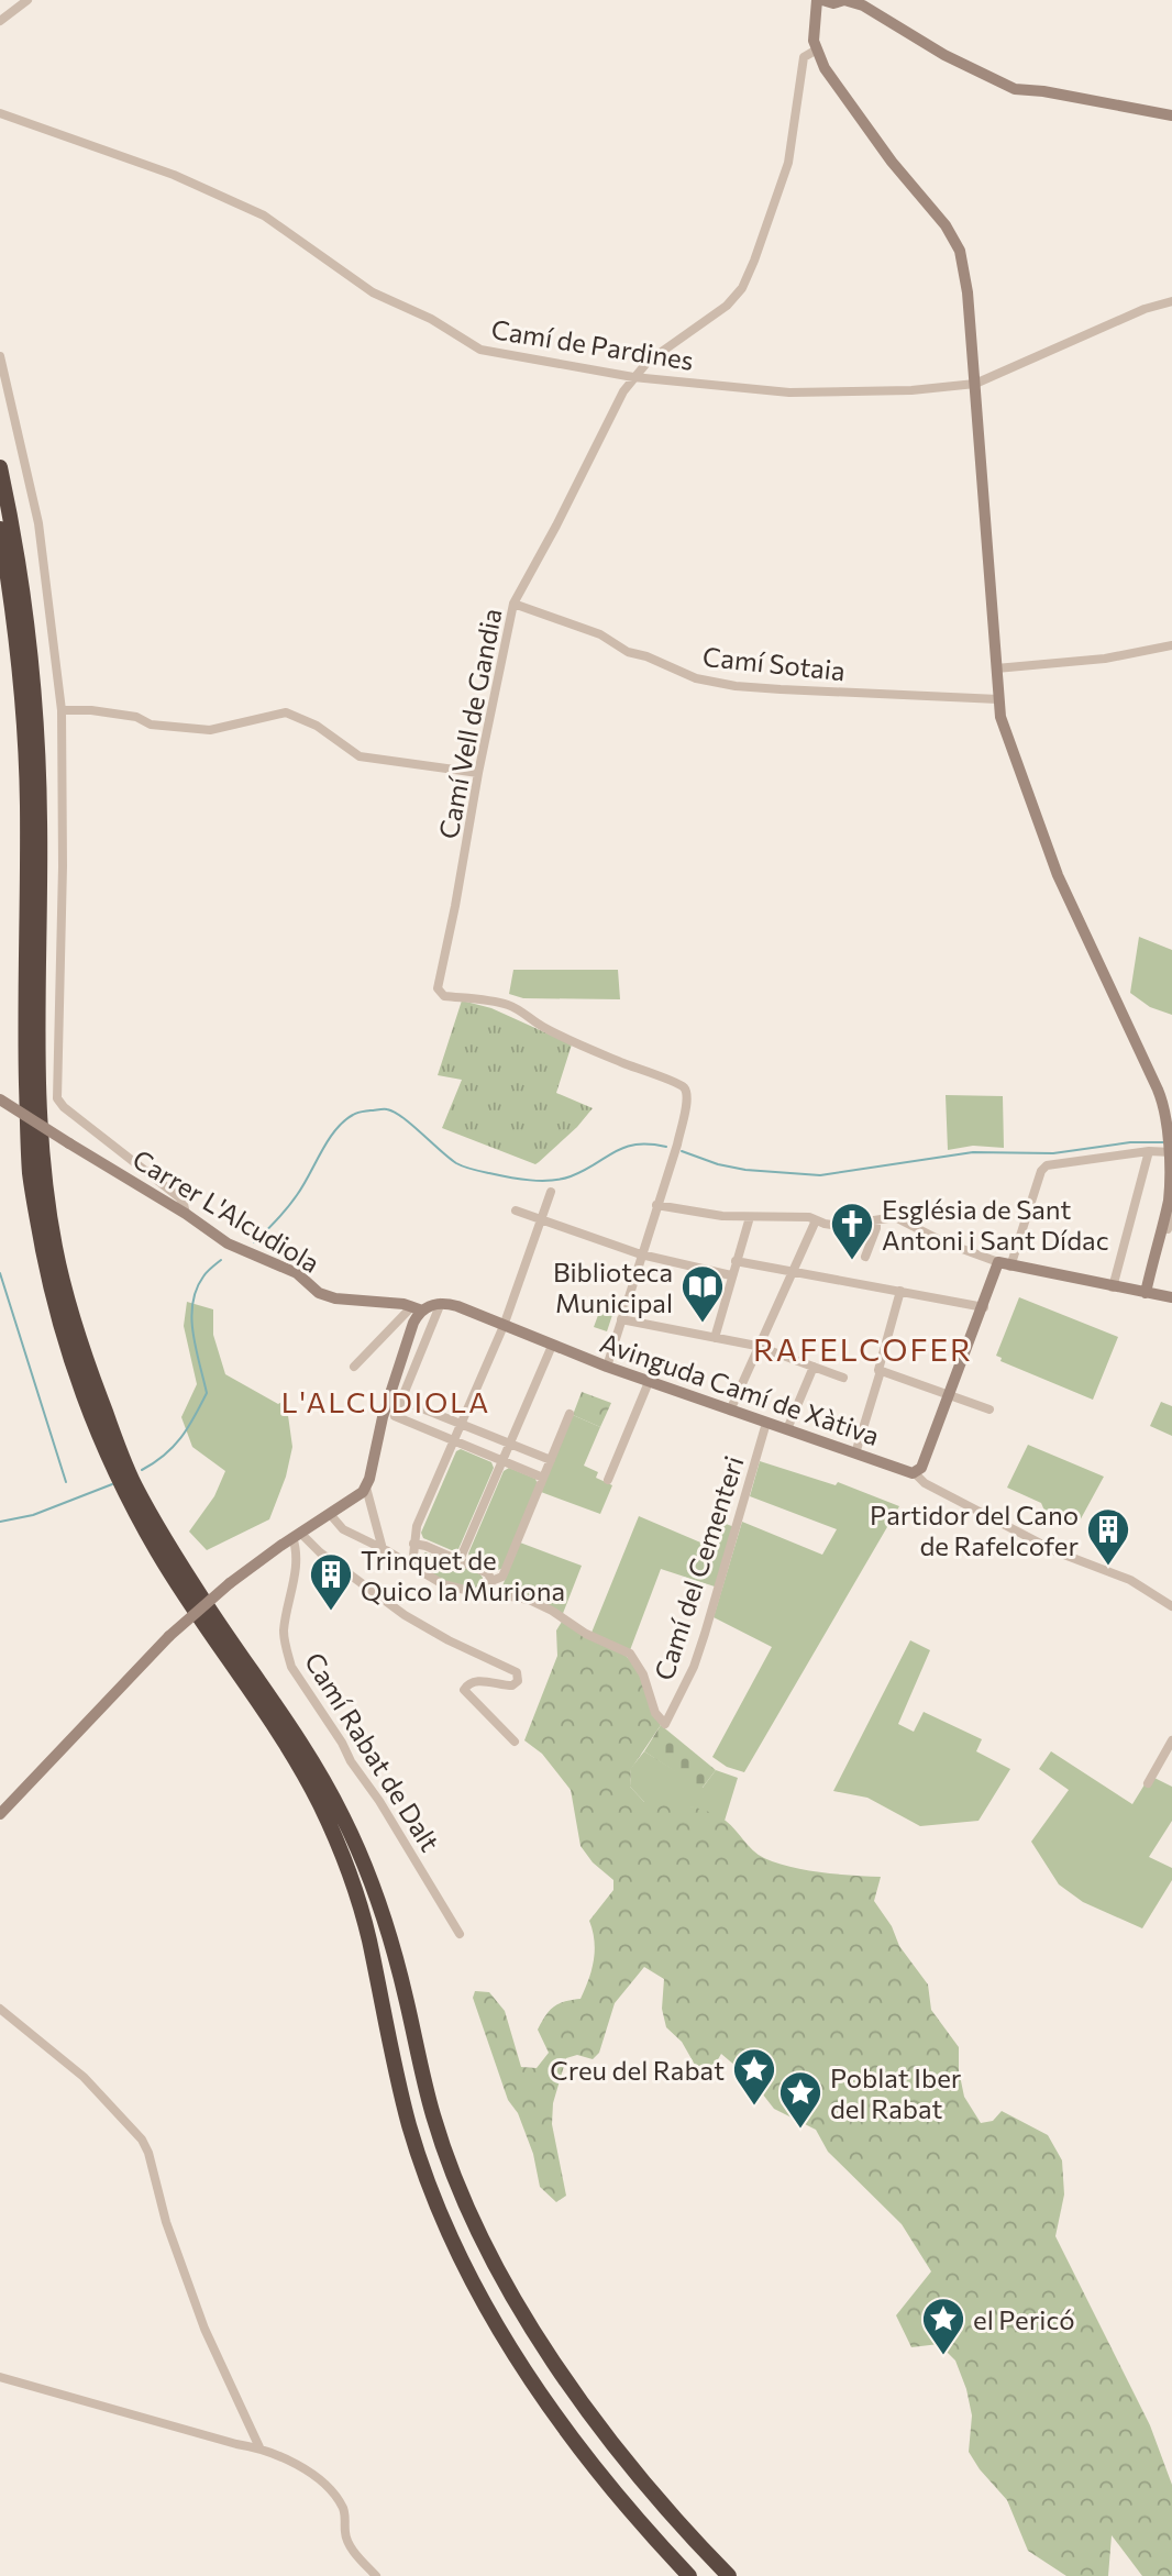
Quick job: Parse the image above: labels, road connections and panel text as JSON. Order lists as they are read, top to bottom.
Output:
{
  "streets": {
    "street": [
      "Camí de Pardines",
      "Camí Sotaia",
      "Camí Vell de Gandia",
      "Carrer L'Alcudiola",
      "Avinguda Camí de Xàtiva",
      "Camí del Cementeri",
      "Camí Rabat de Dalt"
    ]
  },
  "crossings": [
    ["Camí de Pardines", "Camí Vell de Gandia"],
    ["Camí Sotaia", "Camí Vell de Gandia"],
    ["Avinguda Camí de Xàtiva", "Camí del Cementeri"]
  ],
  "districts": ["RAFELCOFER", "L'ALCUDIOLA"],
  "places": {
    "church": ["Església de Sant Antoni i Sant Dídac"],
    "library": ["Biblioteca Municipal"],
    "building": ["Partidor del Cano de Rafelcofer", "Trinquet de Quico la Muriona"],
    "place": ["Creu del Rabat", "Poblat Iber del Rabat", "el Pericó"]
  }
}
